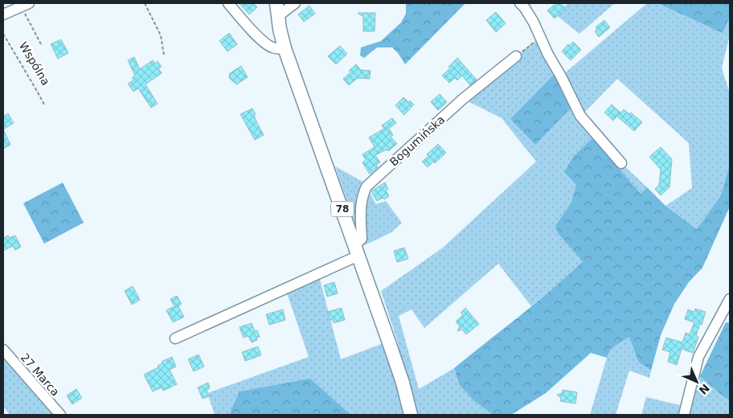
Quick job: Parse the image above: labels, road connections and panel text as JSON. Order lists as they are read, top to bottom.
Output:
{
  "streets": {
    "main road": ["78"],
    "street": ["Bogumińska", "27 Marca"],
    "path": ["Wspólna"]
  },
  "crossings": [
    ["Bogumińska", "78"]
  ],
  "north": "bottom right"
}
